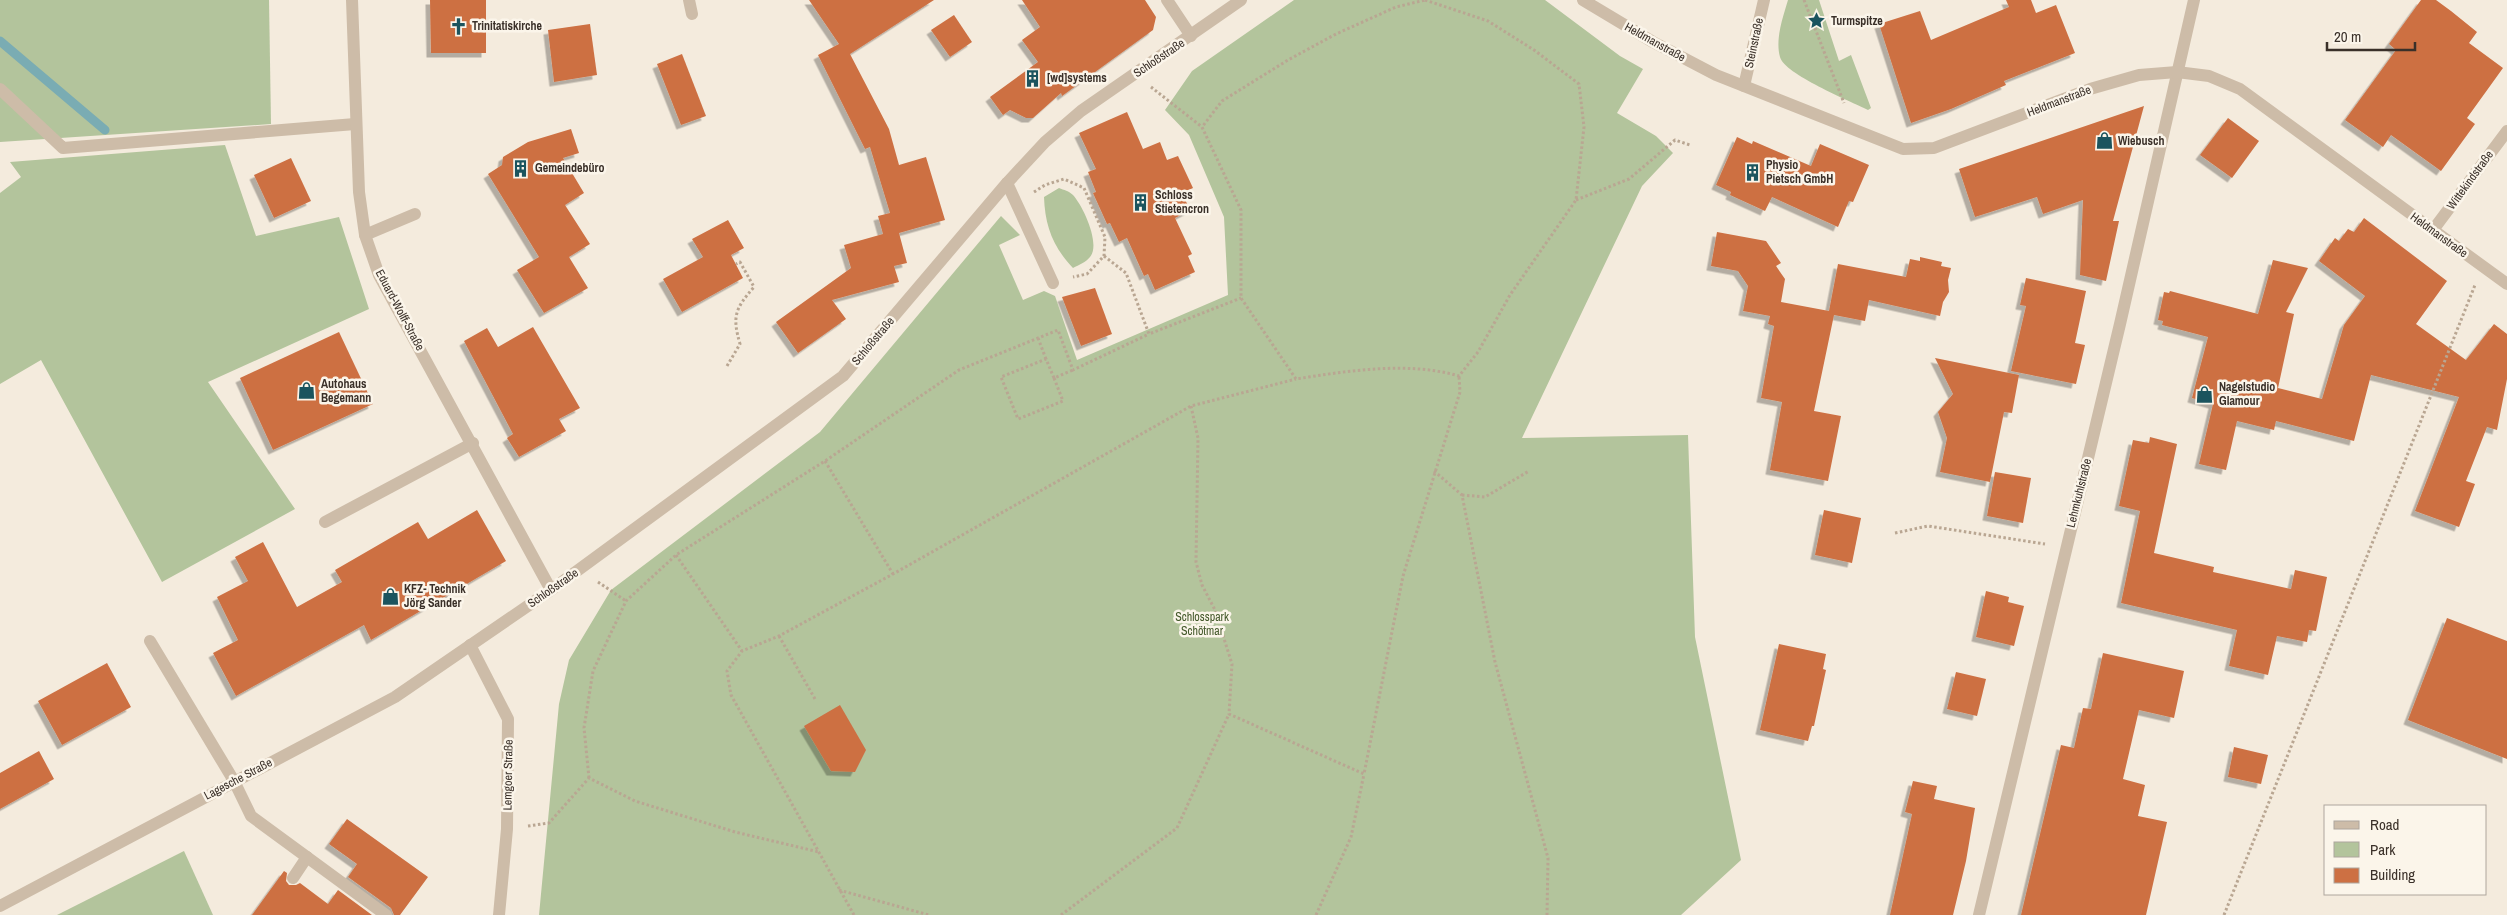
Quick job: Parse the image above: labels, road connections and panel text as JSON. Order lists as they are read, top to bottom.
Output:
{
  "streets": {
    "street": [
      "Heldmanstraße",
      "Steinstraße",
      "Schloßstraße",
      "Wittekindstraße",
      "Eduard-Wolff-Straße",
      "Lehmkuhlstraße",
      "Lemgoer Straße",
      "Lagesche Straße"
    ]
  },
  "crossings": [
    ["Heldmanstraße", "Steinstraße"],
    ["Heldmanstraße", "Wittekindstraße"],
    ["Heldmanstraße", "Lehmkuhlstraße"],
    ["Schloßstraße", "Eduard-Wolff-Straße"],
    ["Schloßstraße", "Lemgoer Straße"],
    ["Schloßstraße", "Lagesche Straße"],
    ["Lemgoer Straße", "Lagesche Straße"]
  ],
  "parks": ["Schlosspark Schötmar"],
  "places": {
    "place": ["Turmspitze"],
    "church": ["Trinitatiskirche"],
    "building": [
      "[wd]systems",
      "Gemeindebüro",
      "Physio Pietsch GmbH",
      "Schloss Stietencron"
    ],
    "shop": [
      "Wiebusch",
      "Autohaus Begemann",
      "Nagelstudio Glamour",
      "KFZ- Technik Jörg Sander"
    ]
  },
  "legend": ["Road", "Park", "Building"],
  "scale_bar": "20 m"
}
